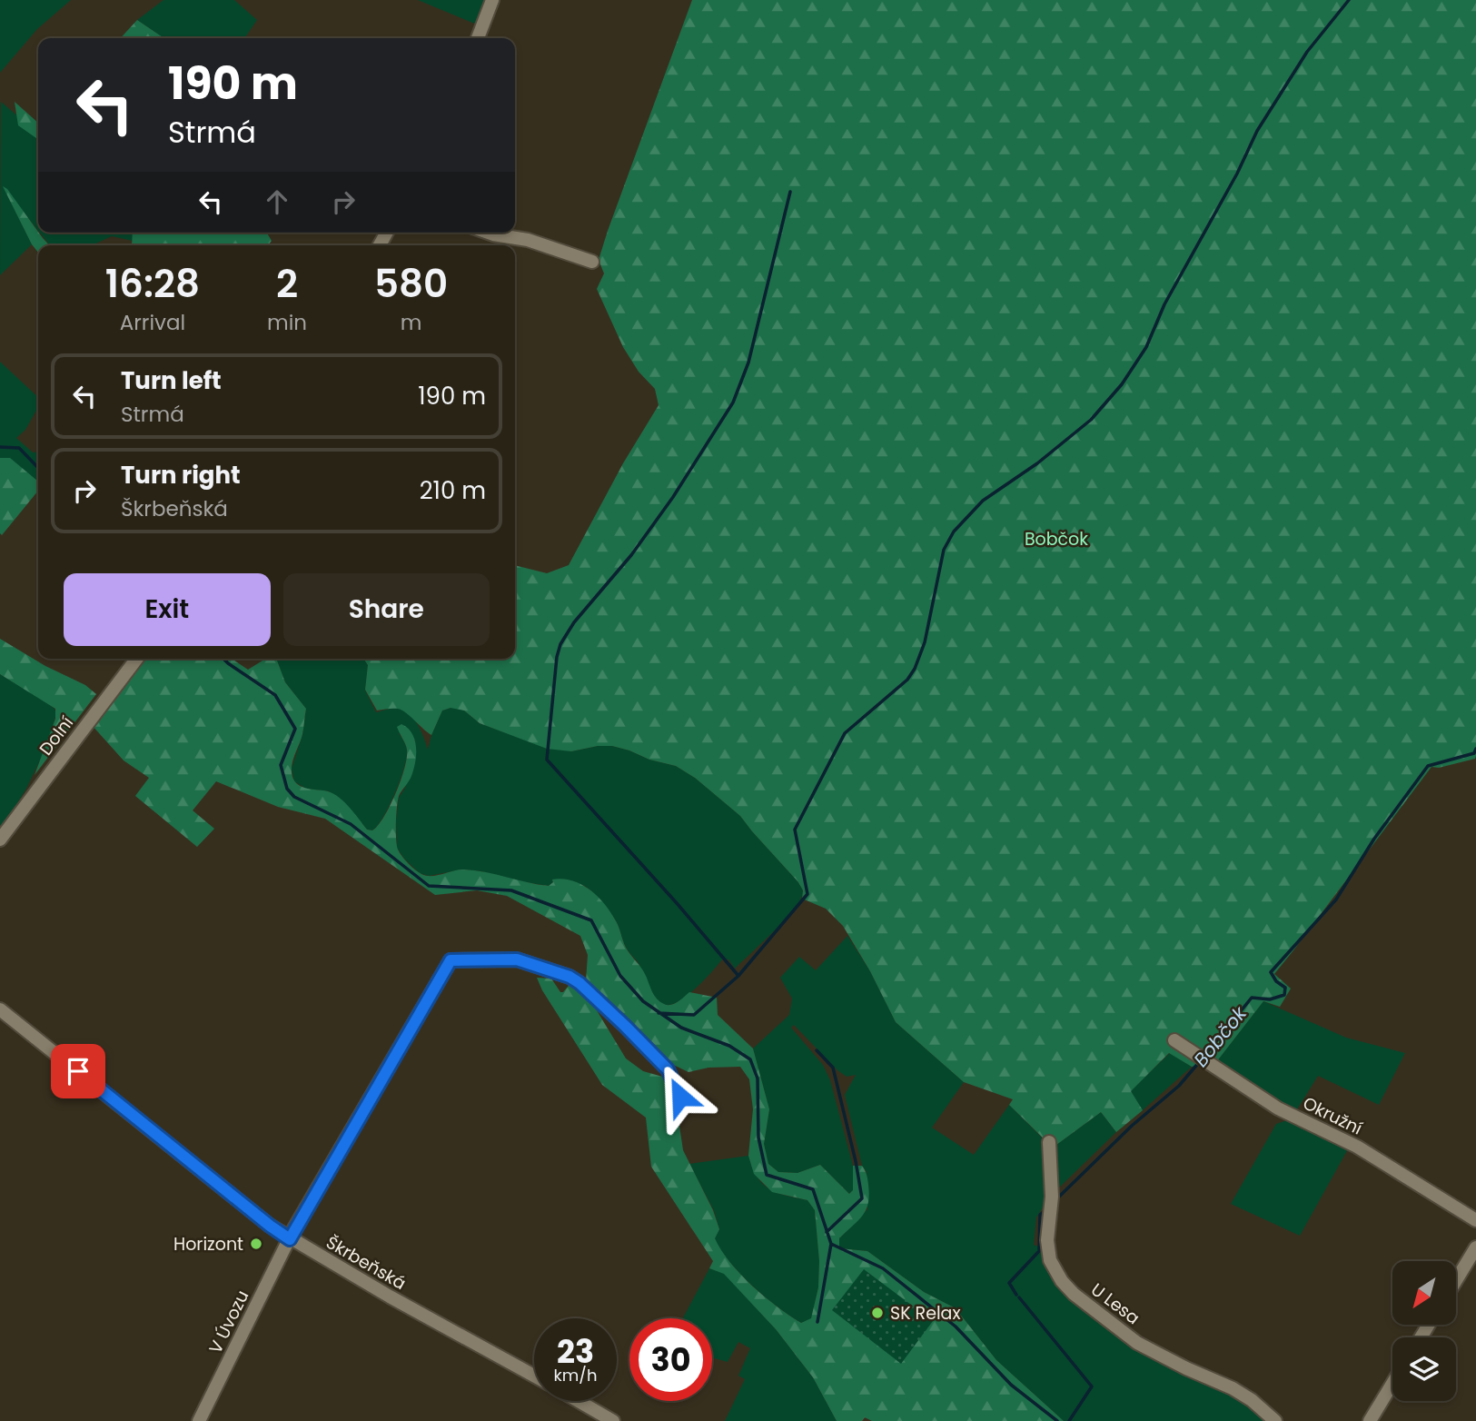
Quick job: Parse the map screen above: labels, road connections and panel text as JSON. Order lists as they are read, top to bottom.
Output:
{
  "streets": {
    "street": [
      "Dolní",
      "Okružní",
      "Škrbeňská",
      "U Lesa",
      "V Úvozu"
    ]
  },
  "crossings": [
    ["Škrbeňská", "V Úvozu"]
  ],
  "water": ["Bobčok"],
  "parks": ["Bobčok"],
  "places": ["Horizont", "SK Relax"],
  "north": "bottom left",
  "page": {
    "turn": ["190 m", "Strmá"],
    "eta": [
      "16:28",
      "Arrival",
      "2",
      "min",
      "580",
      "m"
    ],
    "list": [
      {
        "name": "Turn left",
        "note": "Strmá",
        "value": "190 m"
      },
      {
        "name": "Turn right",
        "note": "Škrbeňská",
        "value": "210 m"
      }
    ],
    "buttons": ["Exit", "Share"],
    "speed": "23 km/h",
    "limit": "30"
  }
}
